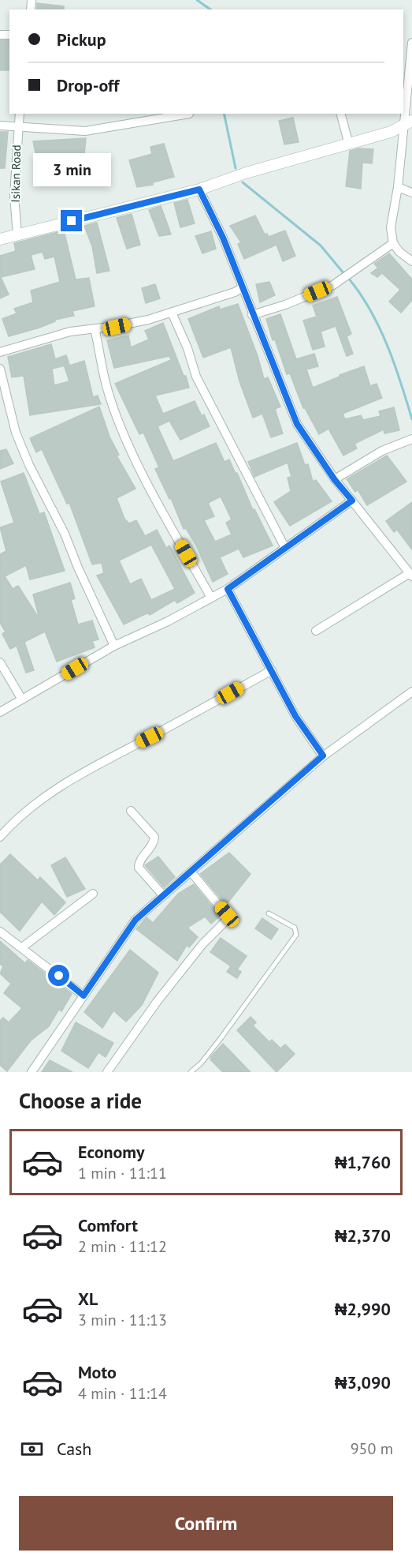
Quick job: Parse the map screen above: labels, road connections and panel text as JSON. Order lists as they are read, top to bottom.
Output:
{
  "streets": {
    "street": ["Isikan Road"]
  },
  "page": {
    "banner": ["Pickup", "Drop-off"],
    "bubble": "3 min",
    "heading": "Choose a ride",
    "list": [
      {
        "name": "Economy",
        "note": "1 min · 11:11",
        "value": "₦1,760"
      },
      {
        "name": "Comfort",
        "note": "2 min · 11:12",
        "value": "₦2,370"
      },
      {
        "name": "XL",
        "note": "3 min · 11:13",
        "value": "₦2,990"
      },
      {
        "name": "Moto",
        "note": "4 min · 11:14",
        "value": "₦3,090"
      }
    ],
    "pay": ["Cash", "950 m"],
    "buttons": "Confirm"
  }
}
